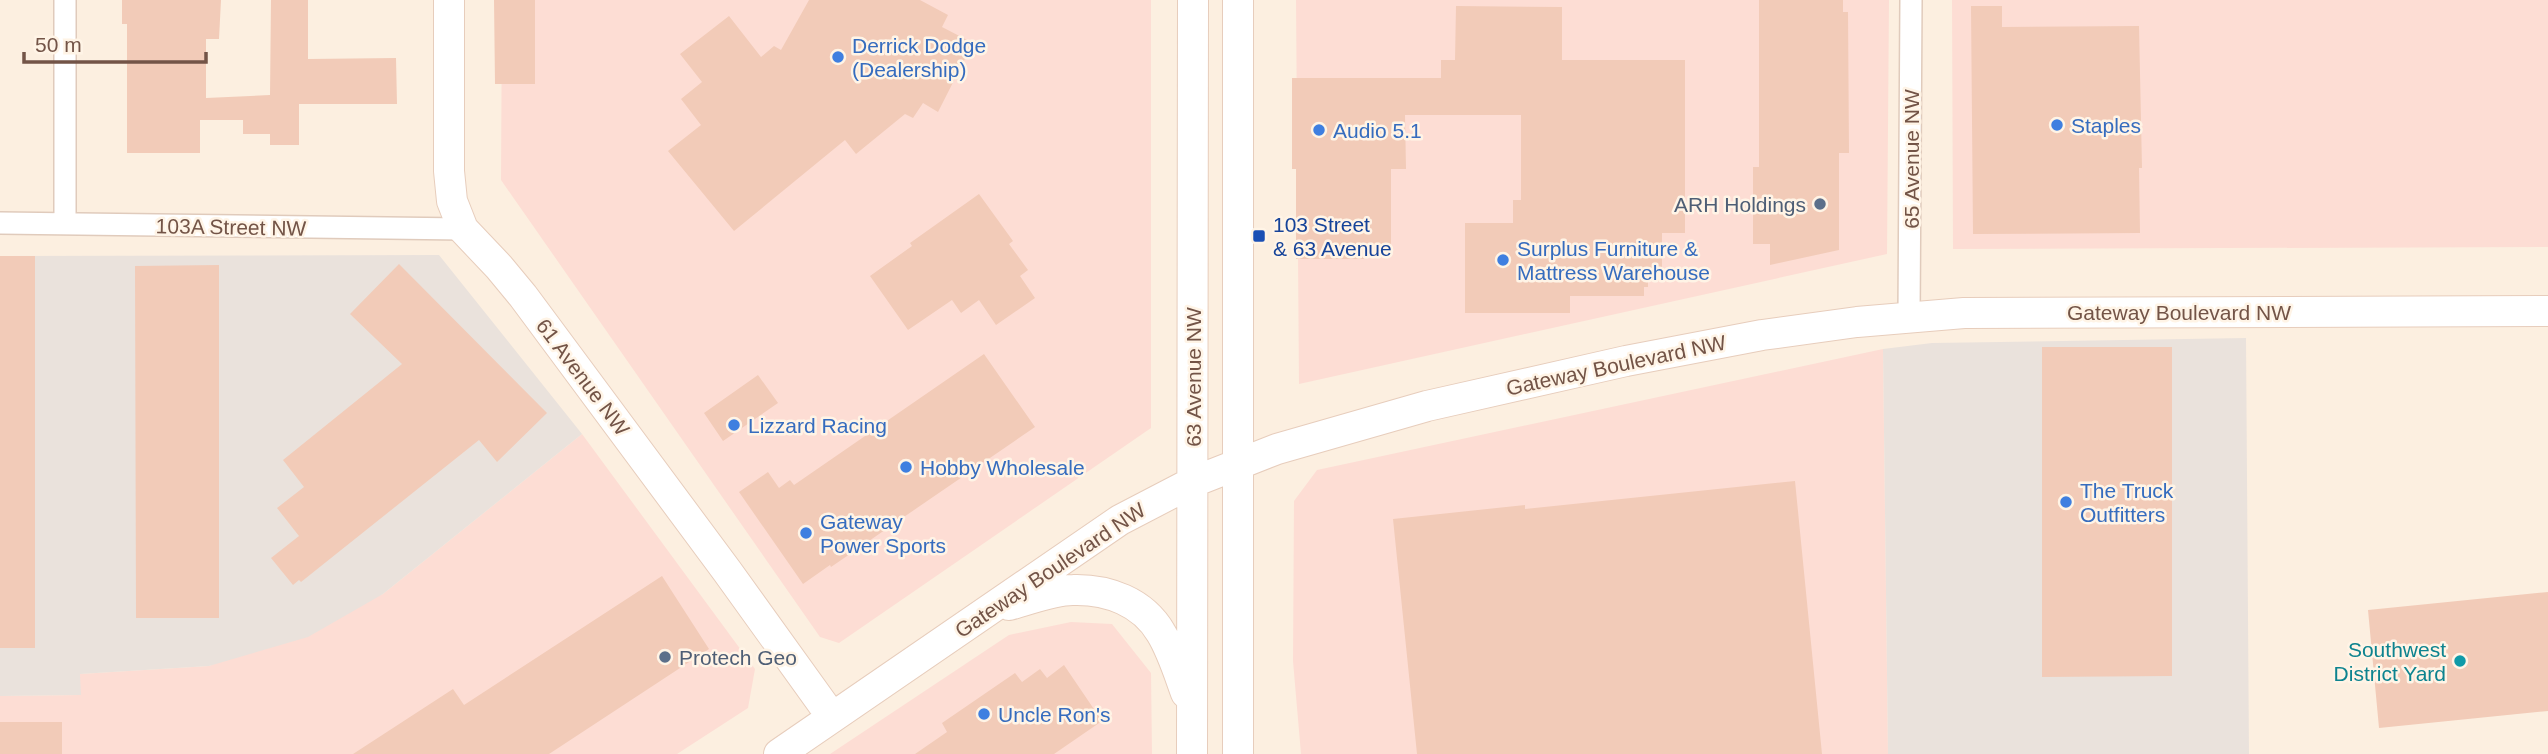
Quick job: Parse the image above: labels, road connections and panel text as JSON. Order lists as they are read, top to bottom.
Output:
{
  "streets": {
    "main road": ["Gateway Boulevard NW", "61 Avenue NW", "63 Avenue NW"],
    "street": ["65 Avenue NW", "103A Street NW"]
  },
  "crossings": [
    ["65 Avenue NW", "Gateway Boulevard NW"],
    ["103A Street NW", "61 Avenue NW"],
    ["Gateway Boulevard NW", "61 Avenue NW"],
    ["Gateway Boulevard NW", "63 Avenue NW"]
  ],
  "places": {
    "other": [
      "Derrick Dodge (Dealership)",
      "Staples",
      "Audio 5.1",
      "ARH Holdings",
      "Surplus Furniture & Mattress Warehouse",
      "Lizzard Racing",
      "Hobby Wholesale",
      "The Truck Outfitters",
      "Gateway Power Sports",
      "Protech Geo",
      "Southwest District Yard",
      "Uncle Ron's"
    ],
    "transit": ["103 Street & 63 Avenue"]
  },
  "scale_bar": "50 m"
}
